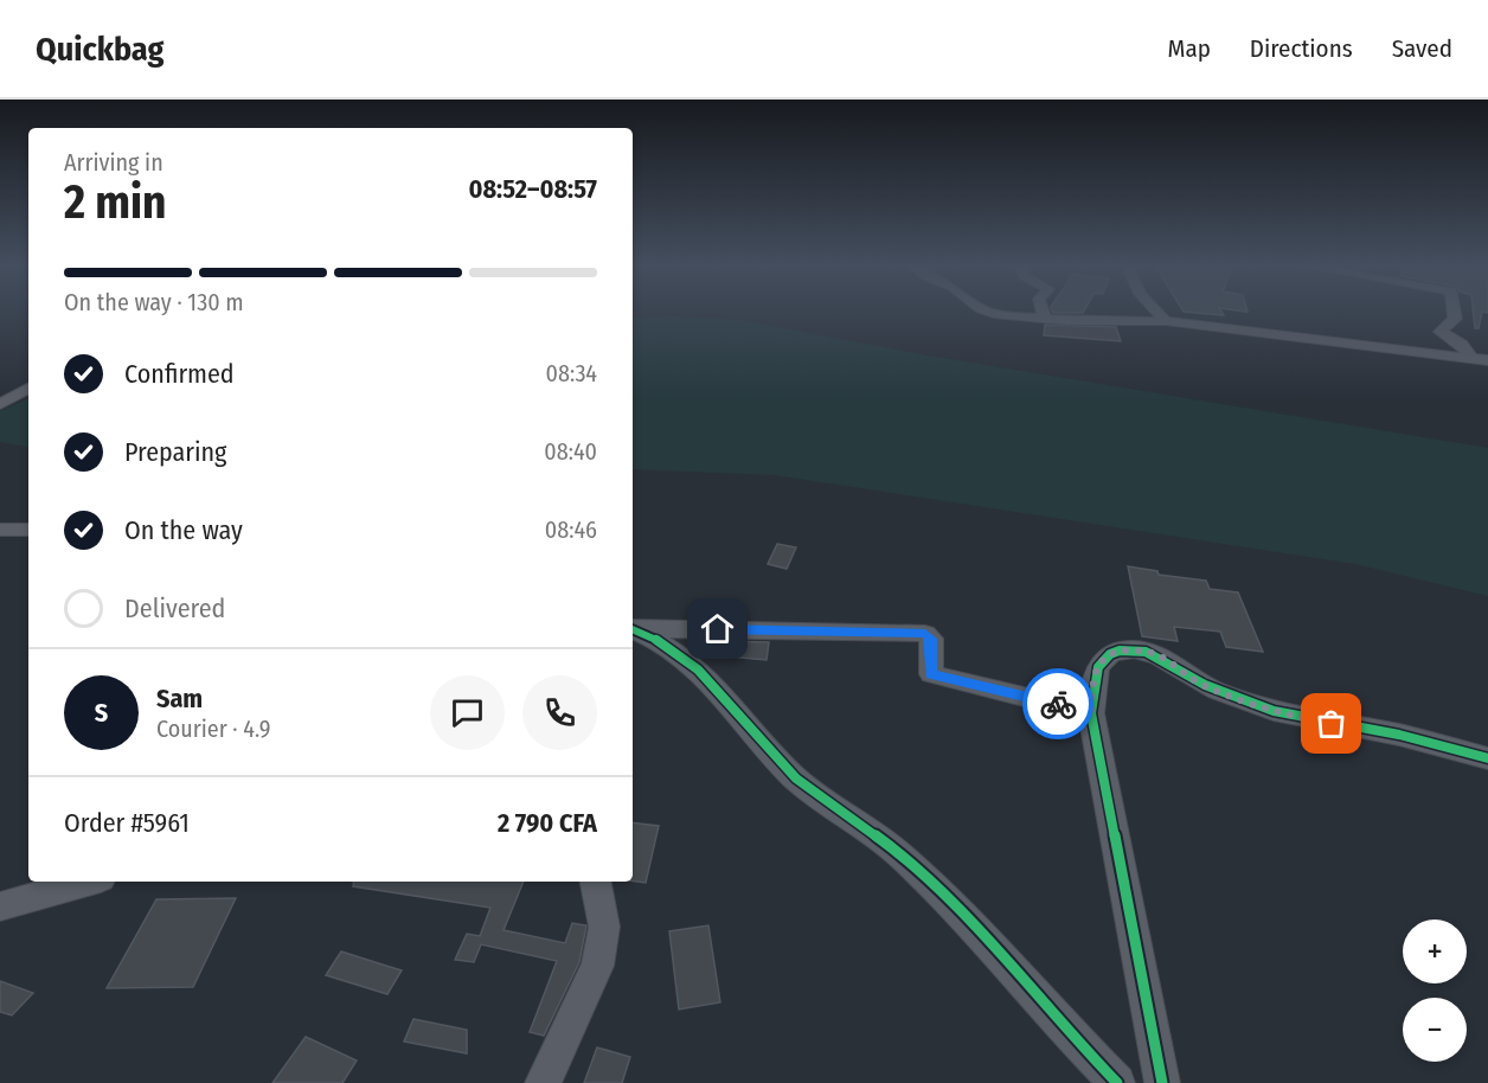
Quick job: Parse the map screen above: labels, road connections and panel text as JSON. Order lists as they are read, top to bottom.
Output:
{
  "page": {
    "header": "Quickbag",
    "nav": ["Map", "Directions", "Saved"],
    "heading": ["2 min", "Arriving in", "08:52–08:57"],
    "panel": [
      "Sam",
      "Courier · 4.9",
      "Order #5961",
      "2 790 CFA"
    ],
    "bar": "On the way · 130 m",
    "list": [
      ["Confirmed", "08:34"],
      ["Preparing", "08:40"],
      ["On the way", "08:46"],
      "Delivered"
    ],
    "round": "S",
    "map_buttons": ["+", "−"]
  }
}
